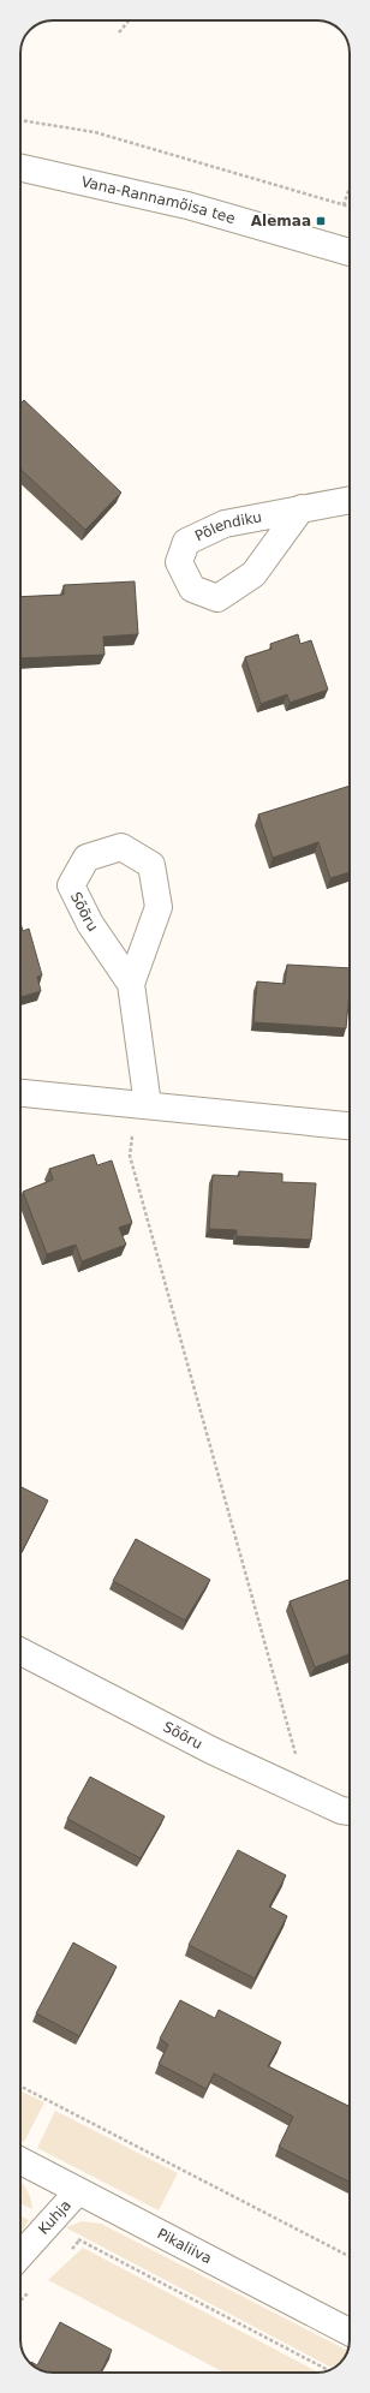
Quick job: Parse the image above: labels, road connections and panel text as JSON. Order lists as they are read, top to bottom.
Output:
{
  "streets": {
    "street": [
      "Vana-Rannamõisa tee",
      "Sõõru",
      "Kuhja",
      "Pikaliiva"
    ]
  },
  "crossings": [
    ["Kuhja", "Pikaliiva"]
  ],
  "places": {
    "transit": ["Alemaa"]
  }
}
